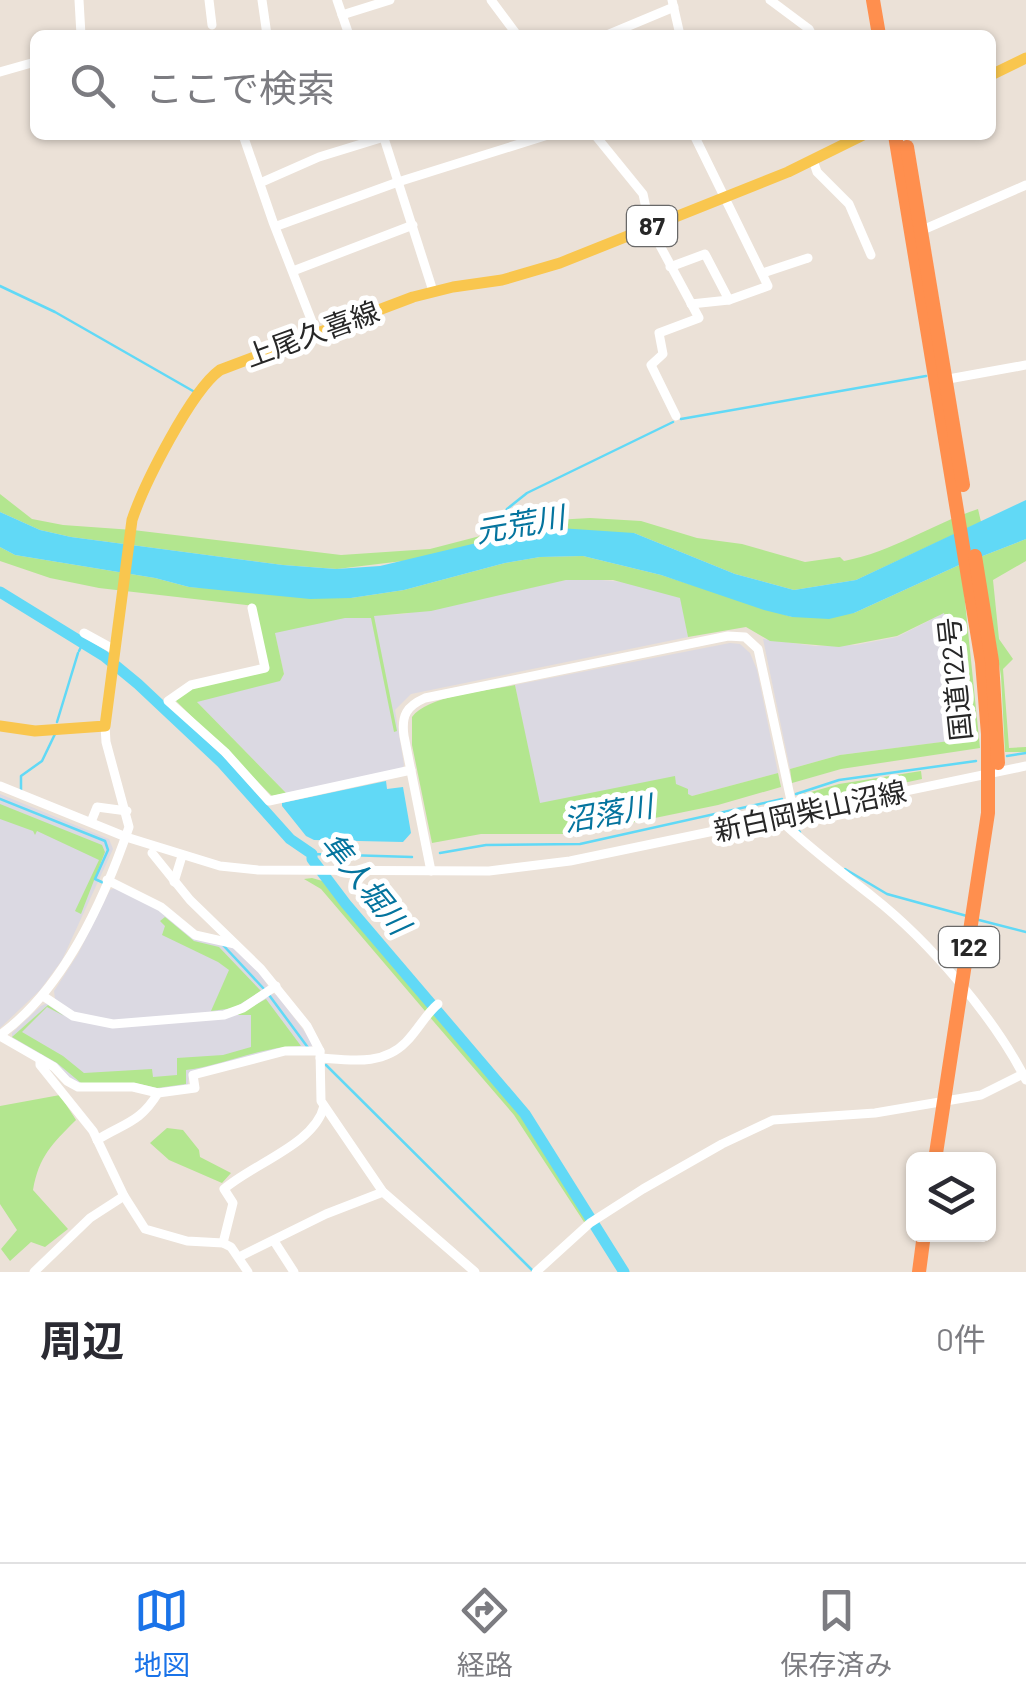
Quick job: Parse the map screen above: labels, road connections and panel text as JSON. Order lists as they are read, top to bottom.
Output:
{
  "streets": {
    "highway": ["国道122号", "122"],
    "main road": ["87", "上尾久喜線"],
    "street": ["新白岡柴山沼線"]
  },
  "crossings": [
    ["国道122号", "新白岡柴山沼線"]
  ],
  "water": ["元荒川", "沼落川", "隼人堀川"],
  "page": {
    "search": "ここで検索",
    "heading": ["周辺", "0件"],
    "nav": ["地図", "経路", "保存済み"]
  }
}
